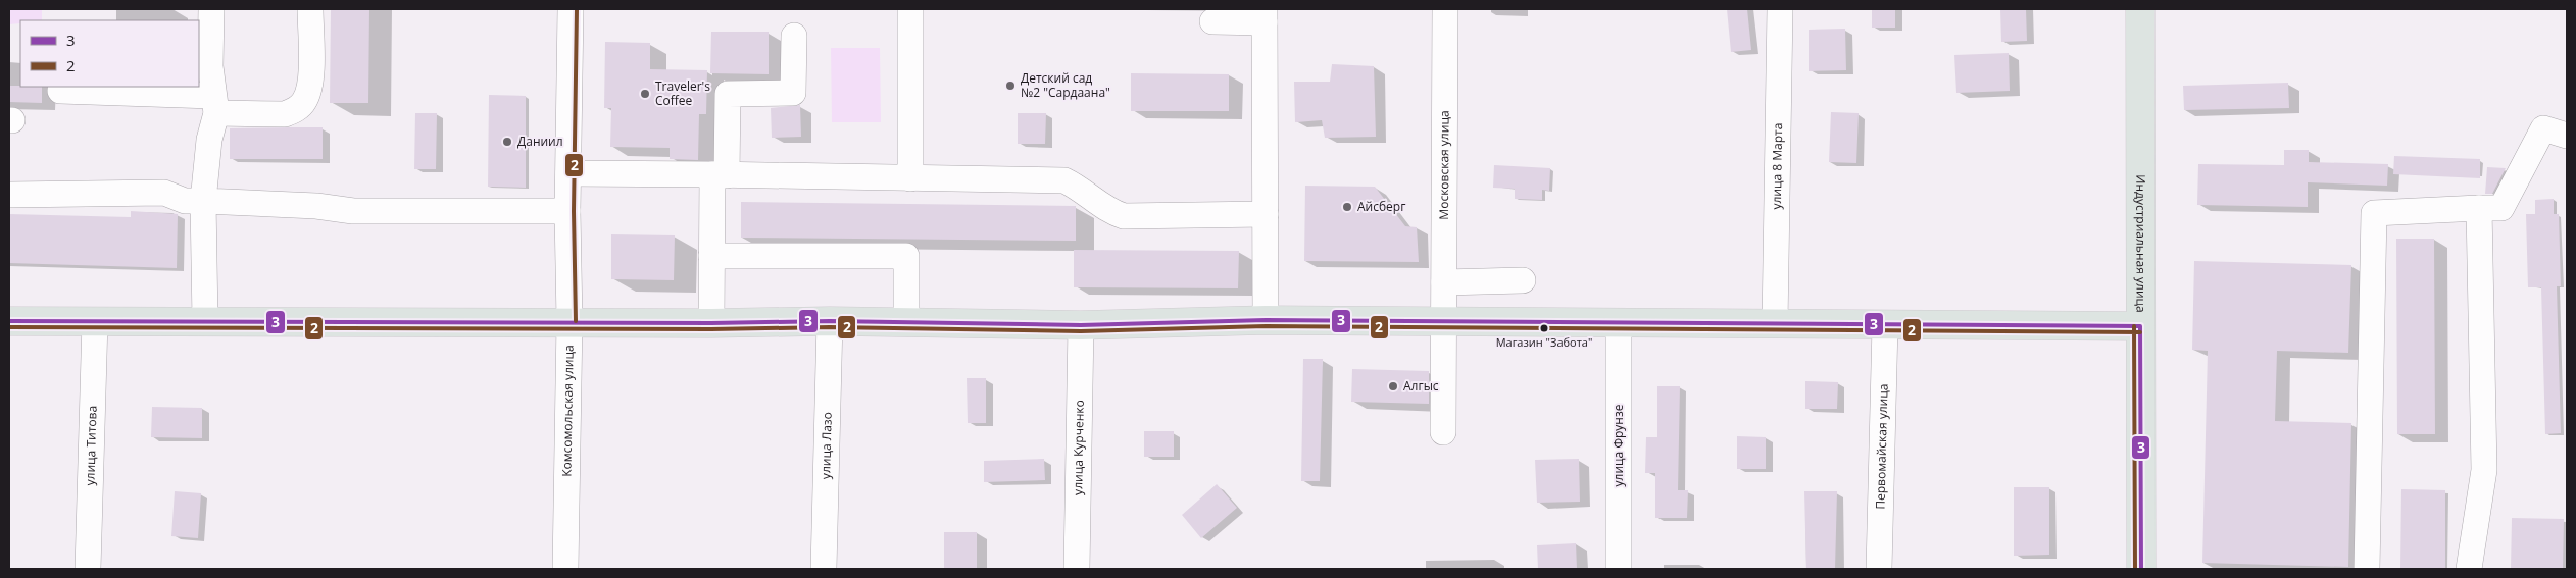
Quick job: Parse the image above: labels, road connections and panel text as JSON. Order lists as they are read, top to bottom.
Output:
{
  "streets": {
    "main road": ["Индустриальная улица"],
    "street": [
      "Московская улица",
      "улица 8 Марта",
      "Комсомольская улица",
      "улица Титова",
      "улица Лазо",
      "улица Фрунзе",
      "Первомайская улица",
      "улица Курченко"
    ]
  },
  "places": [
    "Детский сад №2 \"Сардаана\"",
    "Traveler's Coffee",
    "Даниил",
    "Айсберг",
    "Магазин \"Забота\"",
    "Алгыс"
  ],
  "lines": ["transit line 2", "transit line 3"],
  "legend": ["3", "2"]
}
